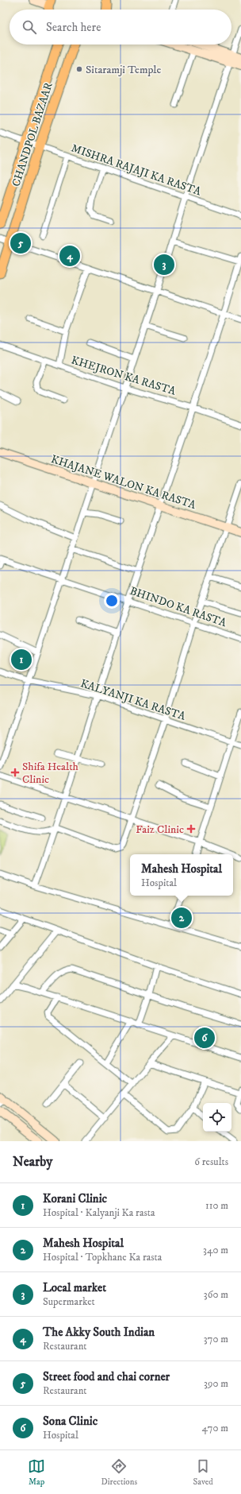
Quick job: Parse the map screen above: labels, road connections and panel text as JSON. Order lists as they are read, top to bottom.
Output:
{
  "streets": {
    "main road": ["CHANDPOL BAZAAR"],
    "street": [
      "MISHRA RAJAJI KA RASTA",
      "KHEJRON KA RASTA",
      "KHAJANE WALON KA RASTA",
      "BHINDO KA RASTA",
      "KALYANJI KA RASTA"
    ]
  },
  "crossings": [
    ["CHANDPOL BAZAAR", "MISHRA RAJAJI KA RASTA"]
  ],
  "places": {
    "other": ["Sitaramji Temple"],
    "health": ["Shifa Health Clinic", "Faiz Clinic"]
  },
  "page": {
    "search": "Search here",
    "pins": [
      "5",
      "4",
      "3",
      "1",
      "2",
      "6"
    ],
    "popup": ["Mahesh Hospital", "Hospital"],
    "heading": ["Nearby", "6 results"],
    "list": [
      {
        "mark": "1",
        "name": "Korani Clinic",
        "note": "Hospital · Kalyanji Ka rasta",
        "value": "110 m"
      },
      {
        "mark": "2",
        "name": "Mahesh Hospital",
        "note": "Hospital · Topkhane Ka rasta",
        "value": "340 m"
      },
      {
        "mark": "3",
        "name": "Local market",
        "note": "Supermarket",
        "value": "360 m"
      },
      {
        "mark": "4",
        "name": "The Akky South Indian",
        "note": "Restaurant",
        "value": "370 m"
      },
      {
        "mark": "5",
        "name": "Street food and chai corner",
        "note": "Restaurant",
        "value": "390 m"
      },
      {
        "mark": "6",
        "name": "Sona Clinic",
        "note": "Hospital",
        "value": "470 m"
      }
    ],
    "nav": ["Map", "Directions", "Saved"]
  }
}
